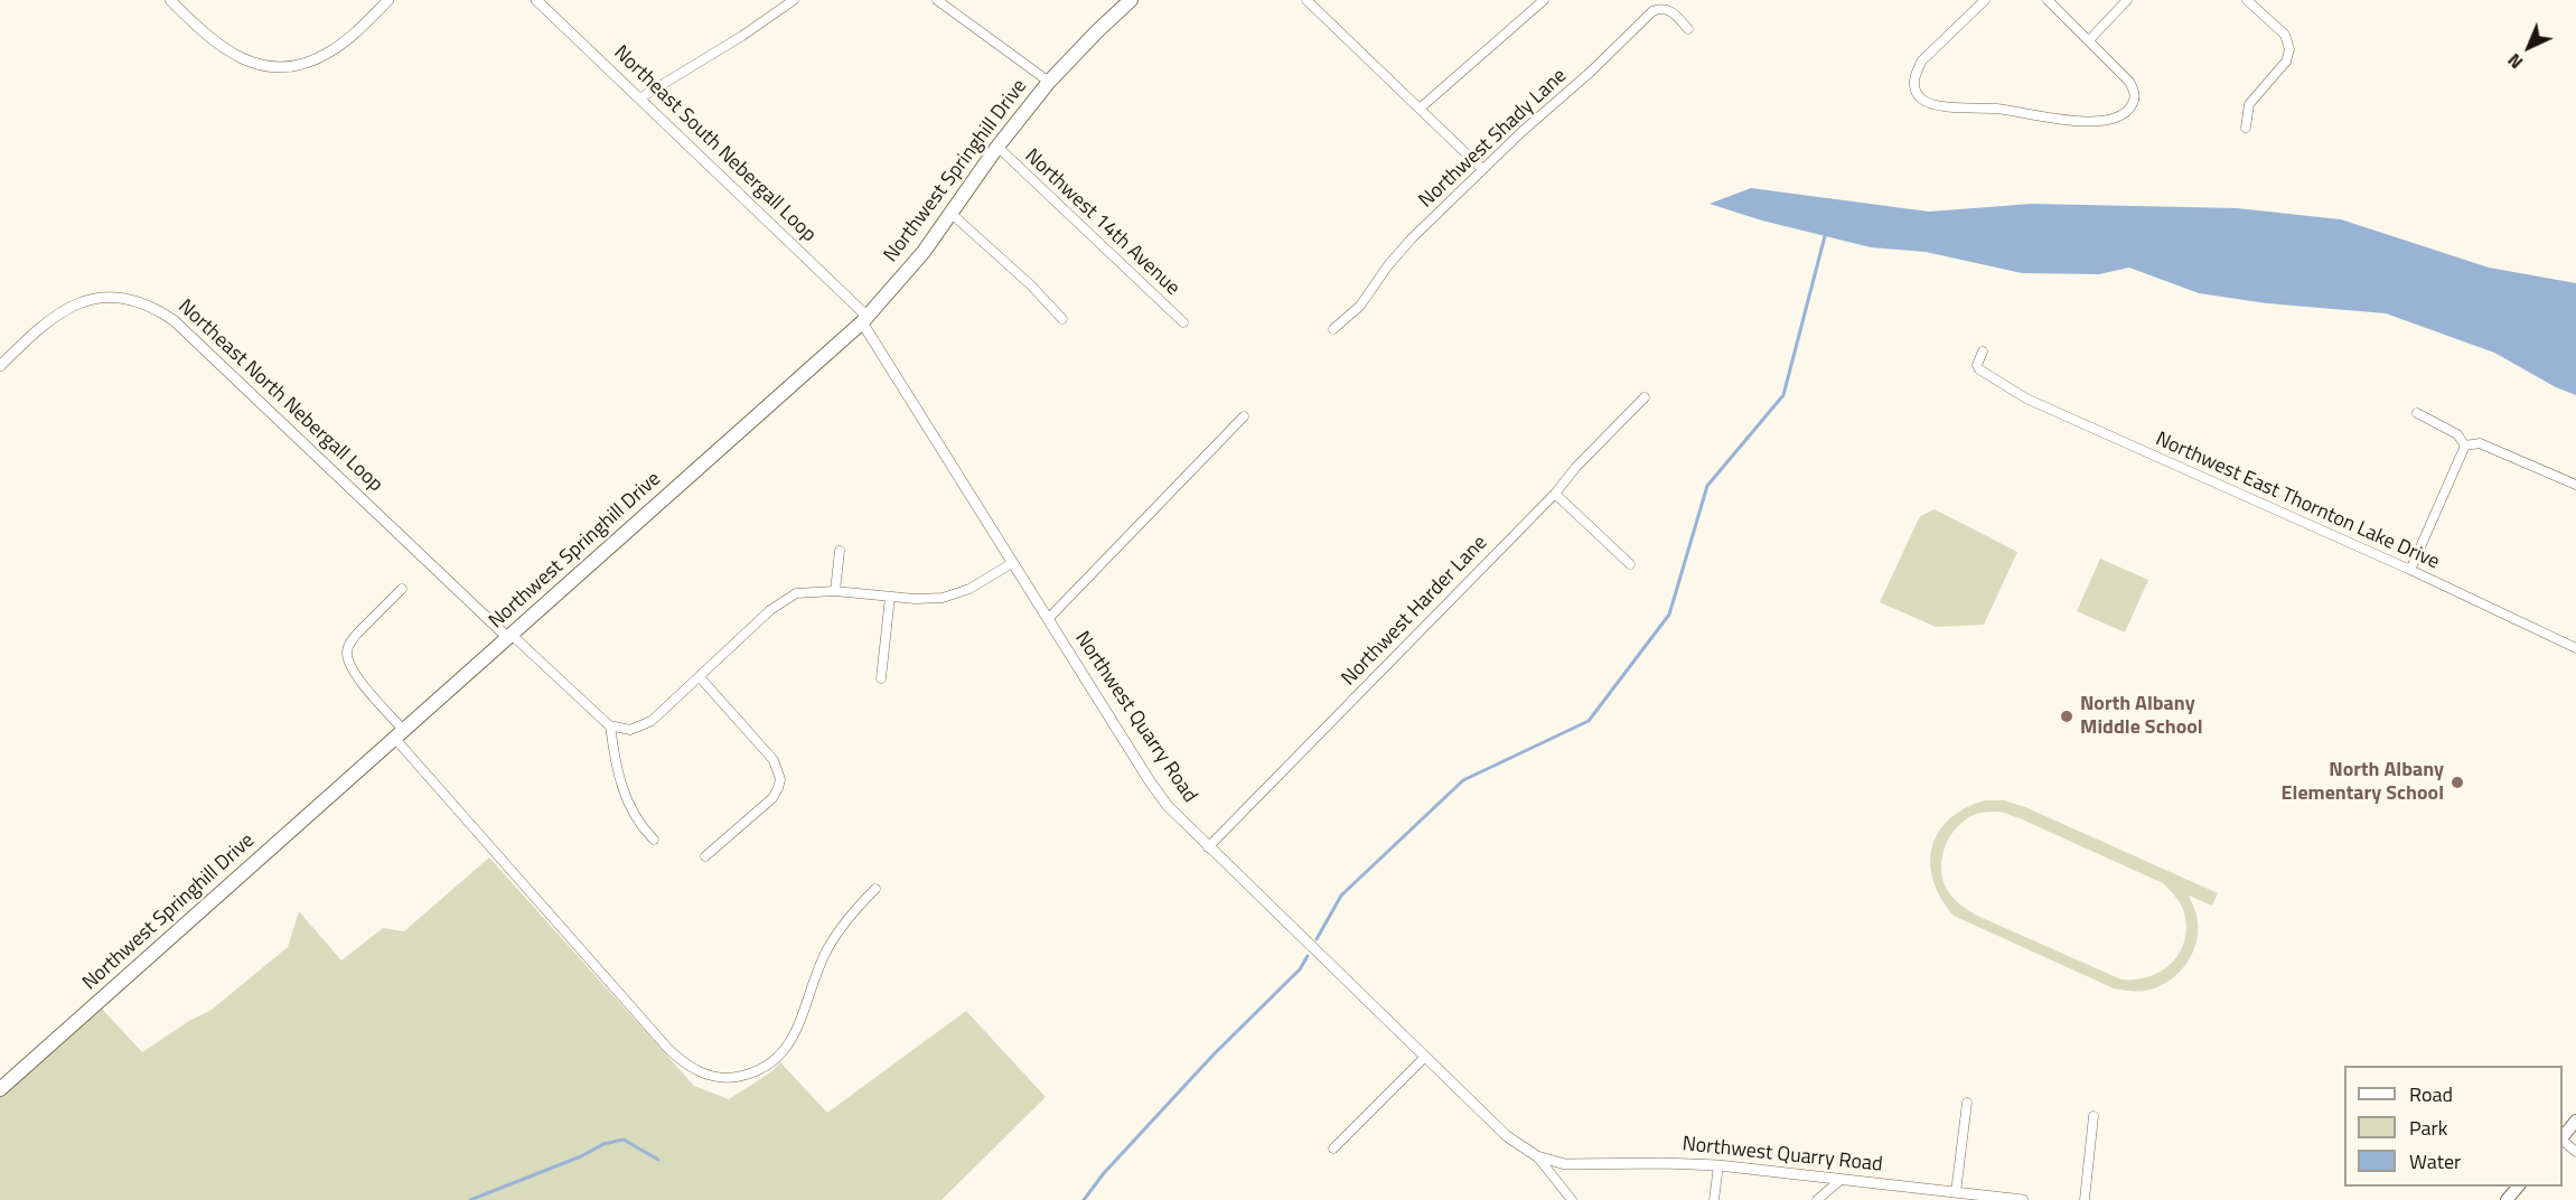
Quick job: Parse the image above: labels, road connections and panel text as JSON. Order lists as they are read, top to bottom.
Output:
{
  "streets": {
    "main road": ["Northwest Springhill Drive"],
    "street": [
      "Northwest Shady Lane",
      "Northeast South Nebergall Loop",
      "Northwest 14th Avenue",
      "Northeast North Nebergall Loop",
      "Northwest East Thornton Lake Drive",
      "Northwest Harder Lane",
      "Northwest Quarry Road"
    ]
  },
  "crossings": [
    ["Northeast South Nebergall Loop", "Northwest Springhill Drive"],
    ["Northeast South Nebergall Loop", "Northwest Quarry Road"],
    ["Northwest Springhill Drive", "Northwest 14th Avenue"],
    ["Northwest Springhill Drive", "Northeast North Nebergall Loop"],
    ["Northwest Springhill Drive", "Northwest Quarry Road"],
    ["Northwest Harder Lane", "Northwest Quarry Road"]
  ],
  "places": ["North Albany Middle School", "North Albany Elementary School"],
  "legend": ["Road", "Park", "Water"],
  "north": "bottom left"
}
